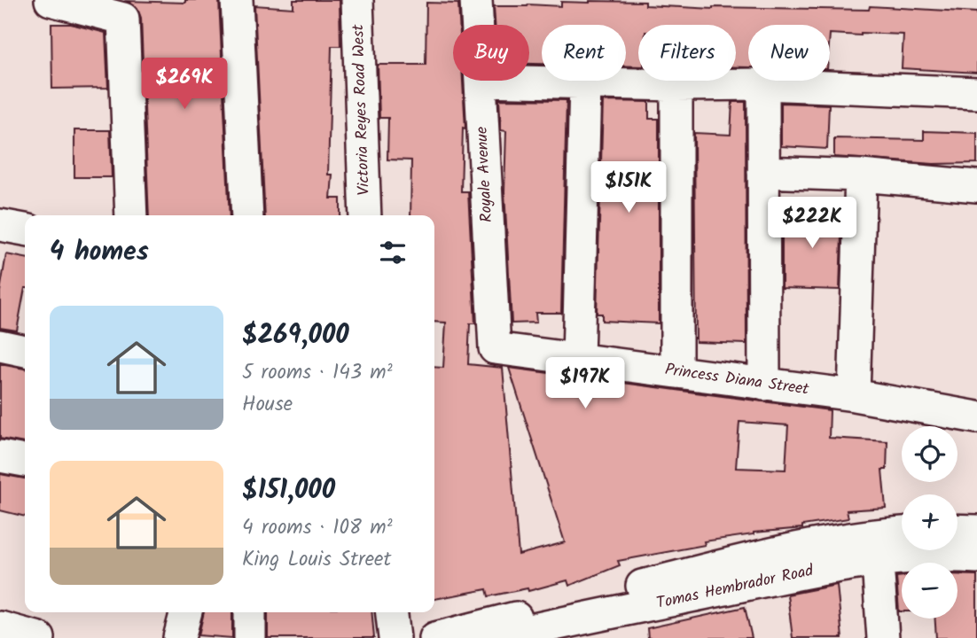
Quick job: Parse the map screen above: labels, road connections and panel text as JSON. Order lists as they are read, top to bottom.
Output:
{
  "streets": {
    "street": [
      "Victoria Reyes Road West",
      "Royale Avenue",
      "Princess Diana Street",
      "Tomas Hembrador Road"
    ]
  },
  "crossings": [
    ["Royale Avenue", "Princess Diana Street"]
  ],
  "page": {
    "chip": [
      "Buy",
      "Rent",
      "Filters",
      "New"
    ],
    "price": [
      "$269K",
      "$151K",
      "$222K",
      "$197K"
    ],
    "heading": "4 homes",
    "list": [
      {
        "name": "$269,000",
        "note": "5 rooms · 143 m² · House"
      },
      {
        "name": "$151,000",
        "note": "4 rooms · 108 m² · King Louis Street"
      }
    ],
    "map_buttons": ["+", "−"]
  }
}
